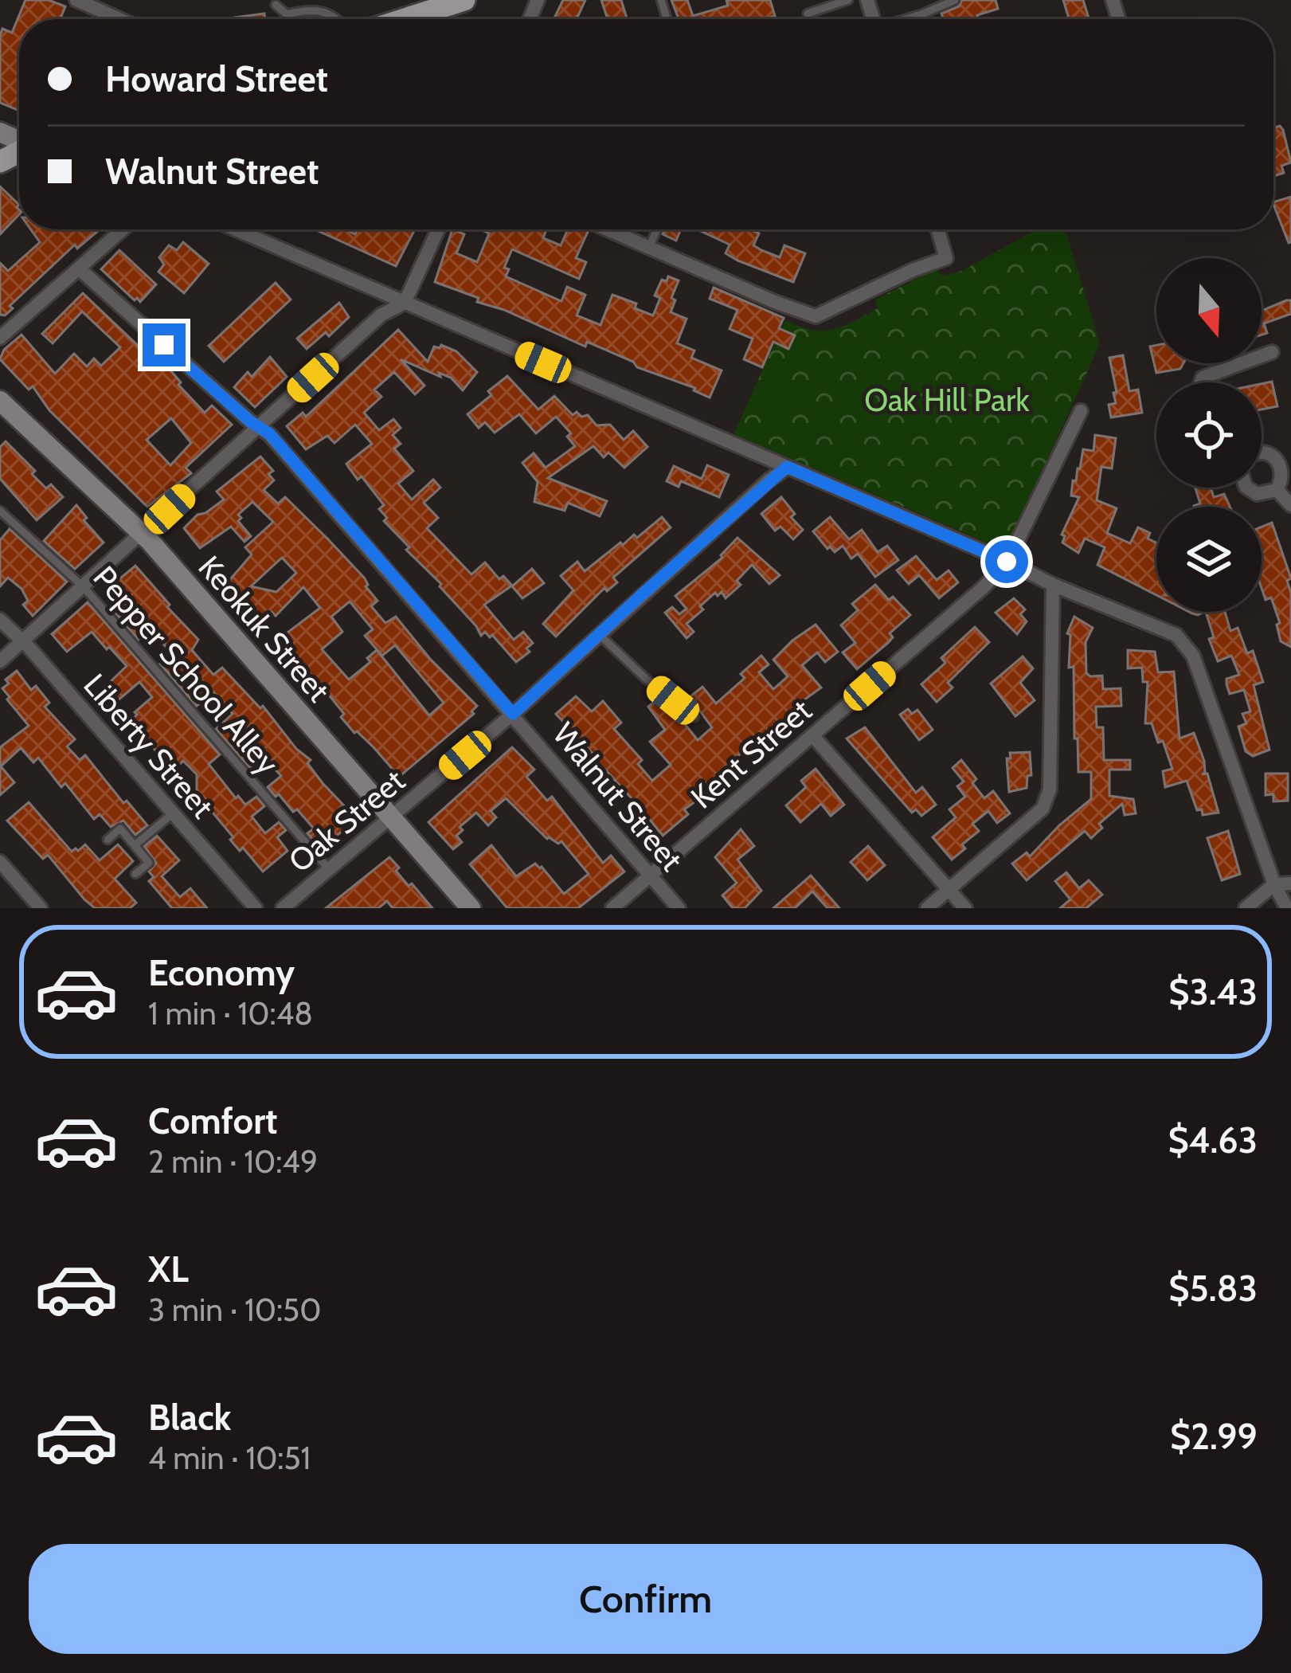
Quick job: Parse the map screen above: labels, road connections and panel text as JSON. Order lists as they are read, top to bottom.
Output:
{
  "streets": {
    "street": [
      "Keokuk Street",
      "Liberty Street",
      "Kent Street",
      "Walnut Street",
      "Oak Street"
    ],
    "lane": ["Pepper School Alley"]
  },
  "crossings": [
    ["Keokuk Street", "Oak Street"],
    ["Pepper School Alley", "Oak Street"],
    ["Kent Street", "Walnut Street"],
    ["Walnut Street", "Oak Street"]
  ],
  "parks": ["Oak Hill Park"],
  "north": "bottom",
  "page": {
    "banner": ["Howard Street", "Walnut Street"],
    "list": [
      {
        "name": "Economy",
        "note": "1 min · 10:48",
        "value": "$3.43"
      },
      {
        "name": "Comfort",
        "note": "2 min · 10:49",
        "value": "$4.63"
      },
      {
        "name": "XL",
        "note": "3 min · 10:50",
        "value": "$5.83"
      },
      {
        "name": "Black",
        "note": "4 min · 10:51",
        "value": "$2.99"
      }
    ],
    "buttons": "Confirm"
  }
}
